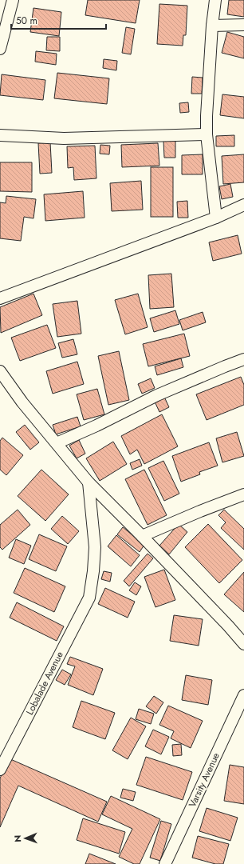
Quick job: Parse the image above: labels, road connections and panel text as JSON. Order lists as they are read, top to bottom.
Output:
{
  "streets": {
    "street": ["Lobalade Avenue", "Varsity Avenue"]
  },
  "scale_bar": "50 m",
  "north": "left"
}
